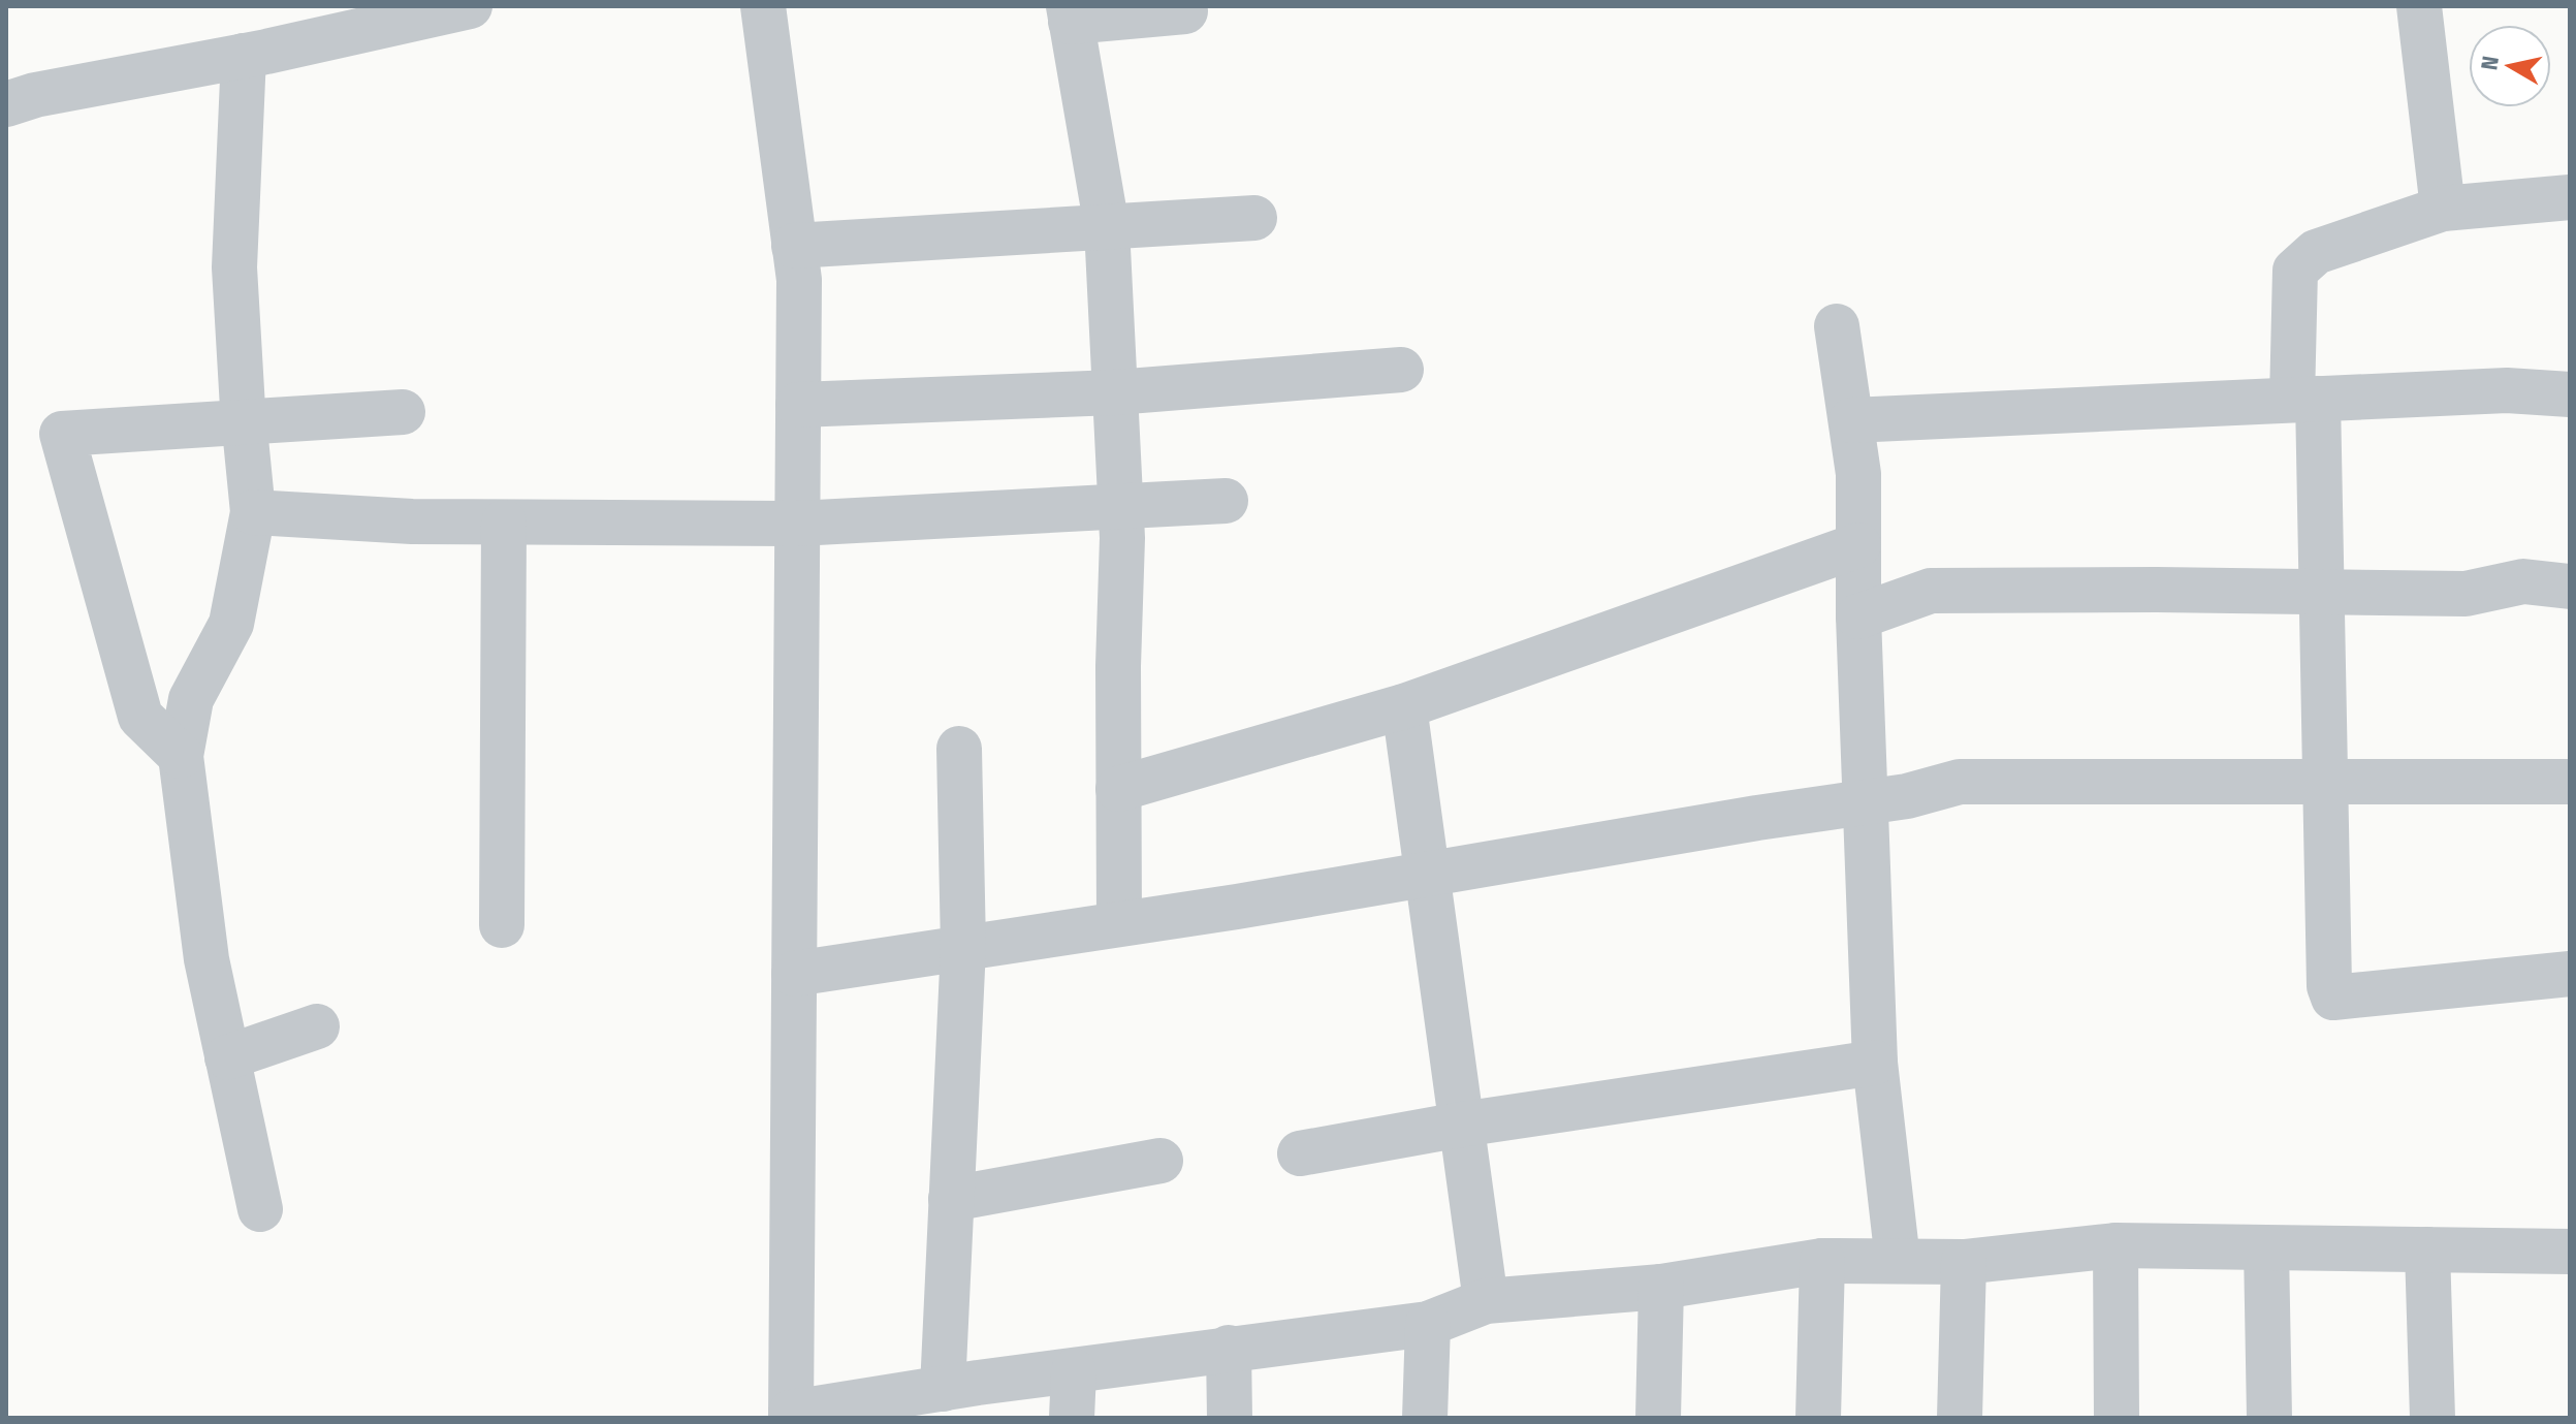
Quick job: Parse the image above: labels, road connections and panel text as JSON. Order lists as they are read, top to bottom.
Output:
{
  "north": "left"
}
